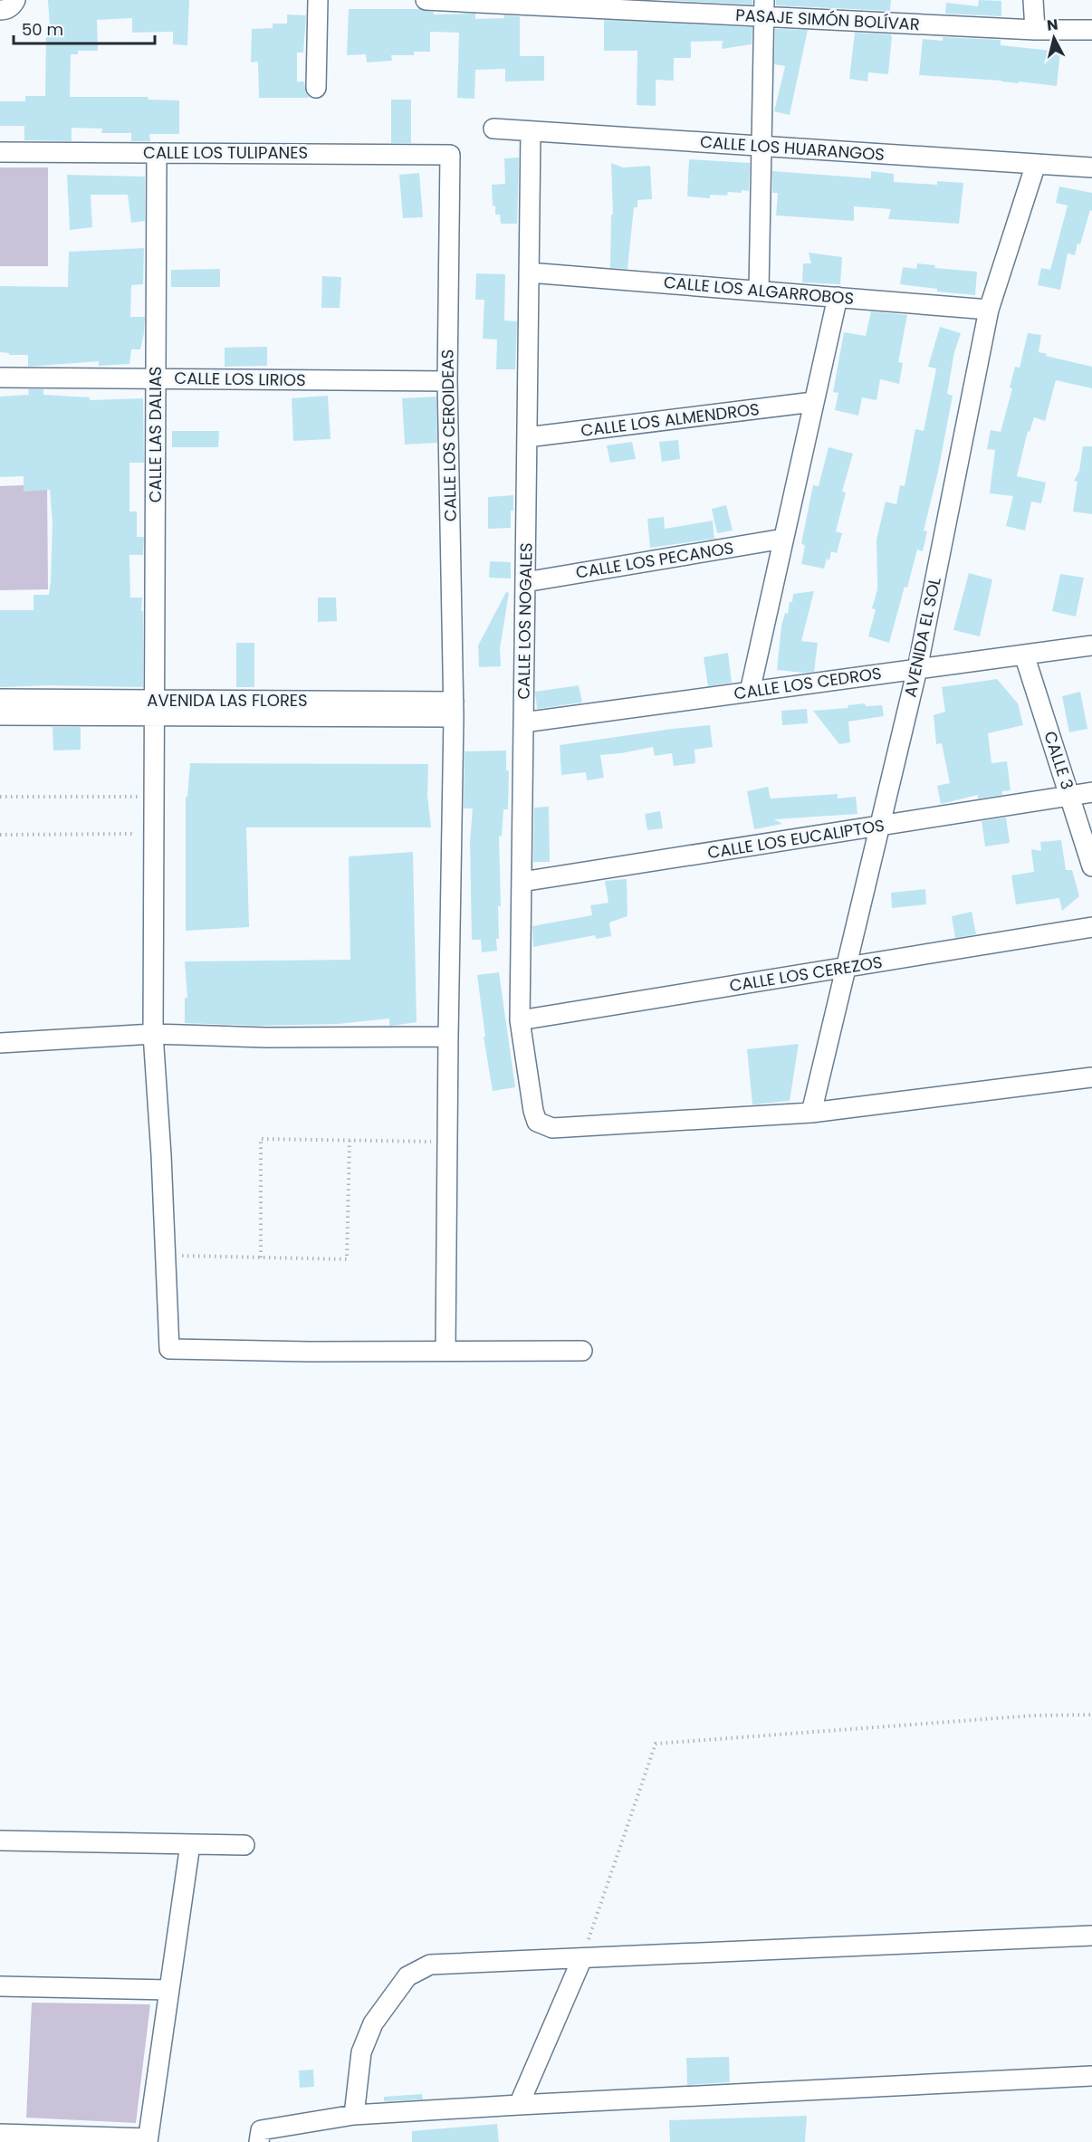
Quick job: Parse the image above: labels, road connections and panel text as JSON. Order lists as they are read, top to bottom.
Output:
{
  "streets": {
    "street": [
      "PASAJE SIMÓN BOLÍVAR",
      "CALLE LOS HUARANGOS",
      "CALLE LOS TULIPANES",
      "CALLE LOS ALGARROBOS",
      "CALLE LOS LIRIOS",
      "CALLE LOS ALMENDROS",
      "CALLE LAS DALIAS",
      "CALLE LOS CEROIDEAS",
      "CALLE LOS PECANOS",
      "CALLE LOS NOGALES",
      "AVENIDA EL SOL",
      "CALLE LOS CEDROS",
      "AVENIDA LAS FLORES",
      "CALLE 3",
      "CALLE LOS EUCALIPTOS",
      "CALLE LOS CEREZOS"
    ]
  },
  "crossings": [
    ["CALLE LOS HUARANGOS", "CALLE LOS NOGALES"],
    ["CALLE LOS HUARANGOS", "AVENIDA EL SOL"],
    ["CALLE LOS TULIPANES", "CALLE LAS DALIAS"],
    ["CALLE LOS TULIPANES", "CALLE LOS CEROIDEAS"],
    ["CALLE LOS ALGARROBOS", "CALLE LOS NOGALES"],
    ["CALLE LOS ALGARROBOS", "AVENIDA EL SOL"],
    ["CALLE LOS LIRIOS", "CALLE LAS DALIAS"],
    ["CALLE LOS LIRIOS", "CALLE LOS CEROIDEAS"],
    ["CALLE LOS ALMENDROS", "CALLE LOS NOGALES"],
    ["CALLE LAS DALIAS", "CALLE LOS CEROIDEAS"],
    ["CALLE LAS DALIAS", "AVENIDA LAS FLORES"],
    ["CALLE LOS CEROIDEAS", "AVENIDA LAS FLORES"],
    ["CALLE LOS PECANOS", "CALLE LOS NOGALES"],
    ["CALLE LOS NOGALES", "AVENIDA EL SOL"],
    ["CALLE LOS NOGALES", "CALLE LOS CEDROS"],
    ["CALLE LOS NOGALES", "CALLE LOS EUCALIPTOS"],
    ["CALLE LOS NOGALES", "CALLE LOS CEREZOS"],
    ["AVENIDA EL SOL", "CALLE LOS CEDROS"],
    ["AVENIDA EL SOL", "CALLE LOS EUCALIPTOS"],
    ["AVENIDA EL SOL", "CALLE LOS CEREZOS"],
    ["CALLE LOS CEDROS", "CALLE 3"],
    ["CALLE 3", "CALLE LOS EUCALIPTOS"]
  ],
  "scale_bar": "50 m",
  "north": "top"
}
